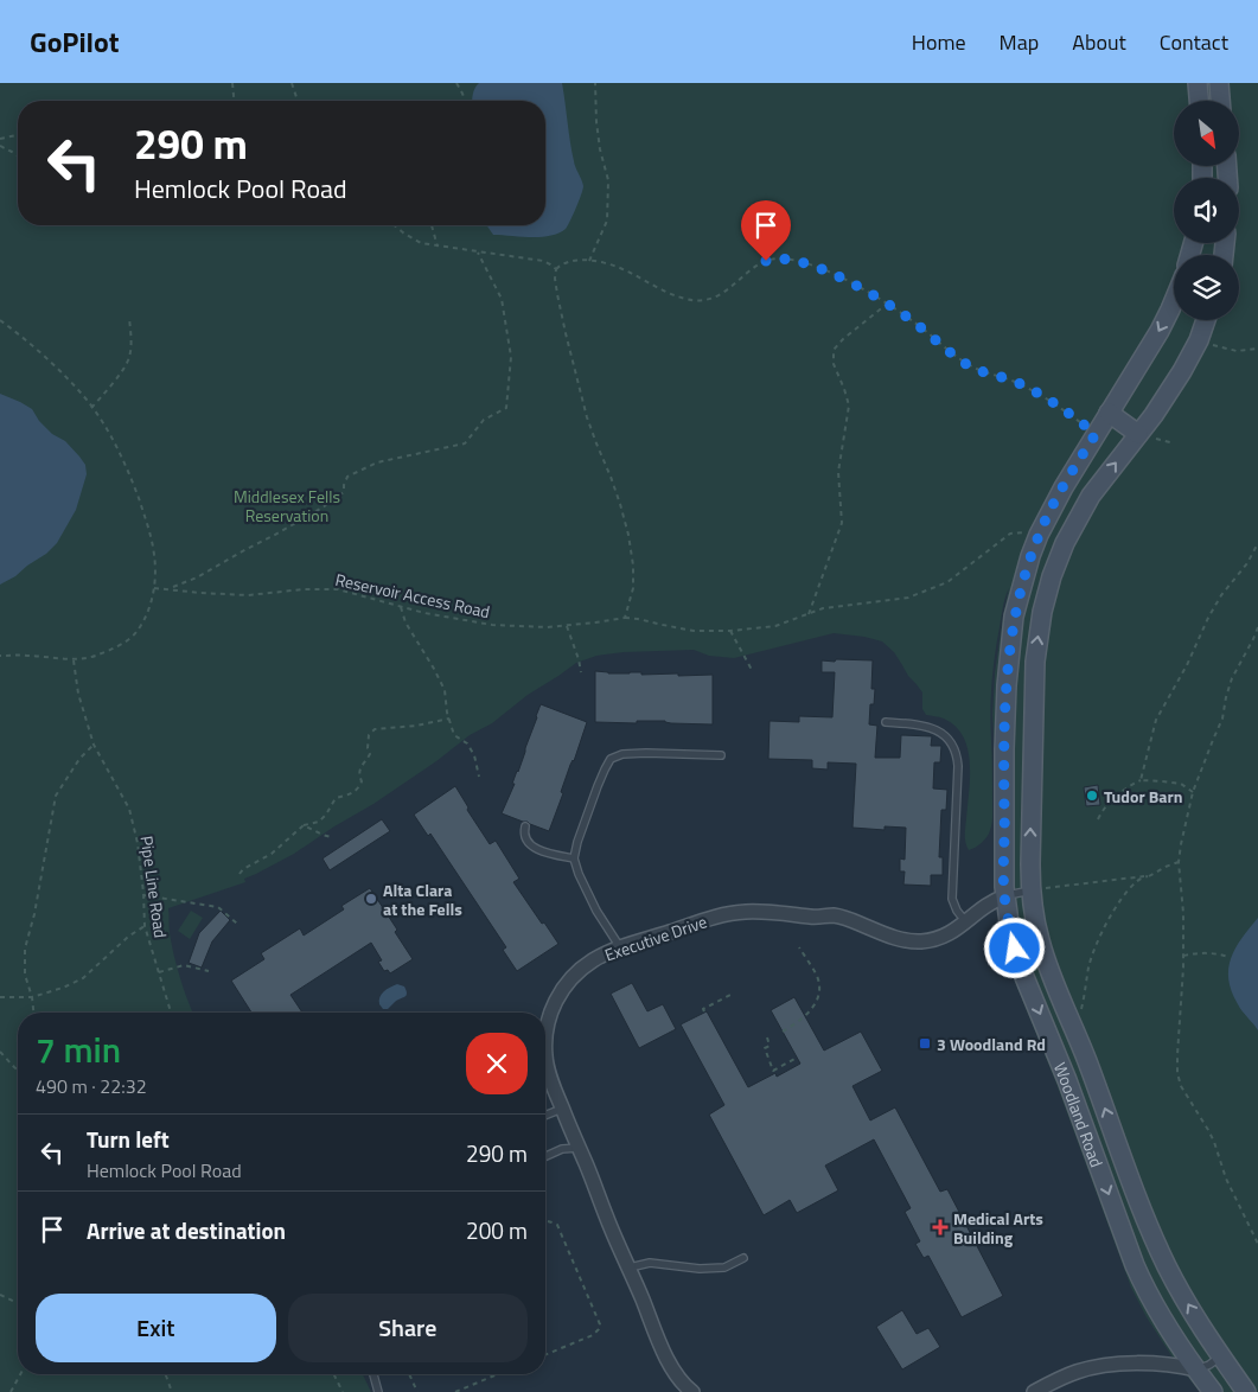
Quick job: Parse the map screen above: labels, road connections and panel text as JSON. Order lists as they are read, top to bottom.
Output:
{
  "streets": {
    "main road": ["Woodland Road"],
    "street": ["Executive Drive"],
    "path": ["Reservoir Access Road", "Pipe Line Road"]
  },
  "crossings": [
    ["Executive Drive", "Woodland Road"]
  ],
  "parks": ["Middlesex Fells Reservation"],
  "places": {
    "other": ["Tudor Barn", "Alta Clara at the Fells"],
    "transit": ["3 Woodland Rd"],
    "health": ["Medical Arts Building"]
  },
  "north": "bottom right",
  "page": {
    "header": "GoPilot",
    "nav": [
      "Home",
      "Map",
      "About",
      "Contact"
    ],
    "turn": ["290 m", "Hemlock Pool Road"],
    "heading": ["7 min", "490 m · 22:32"],
    "list": [
      {
        "name": "Turn left",
        "note": "Hemlock Pool Road",
        "value": "290 m"
      },
      {
        "name": "Arrive at destination",
        "value": "200 m"
      }
    ],
    "buttons": ["Exit", "Share"]
  }
}
